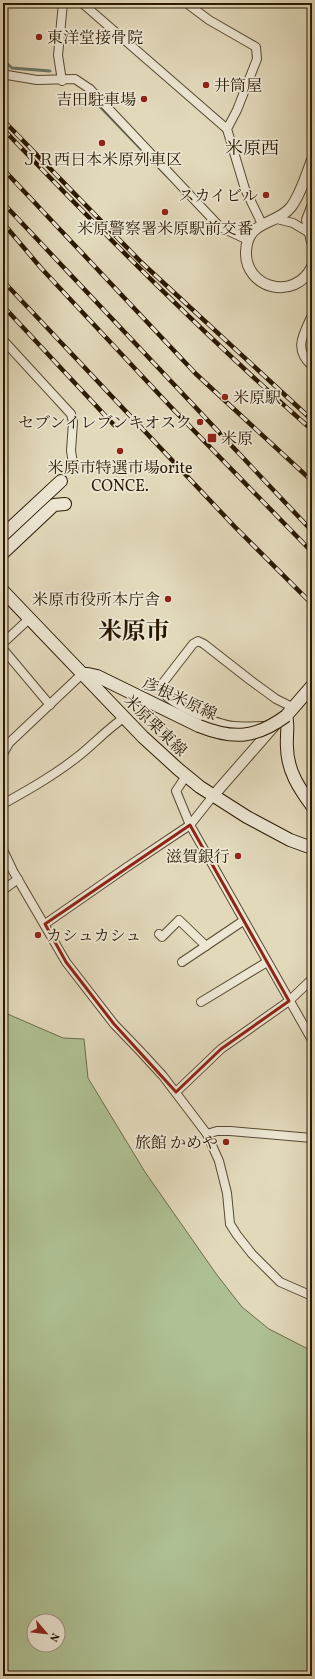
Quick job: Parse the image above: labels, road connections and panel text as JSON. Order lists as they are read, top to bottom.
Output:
{
  "streets": {
    "main road": ["彦根米原線", "米原栗東線"]
  },
  "crossings": [
    ["彦根米原線", "米原栗東線"]
  ],
  "districts": ["米原西", "米原市"],
  "places": {
    "other": [
      "東洋堂接骨院",
      "井筒屋",
      "吉田駐車場",
      "ＪＲ西日本米原列車区",
      "スカイビル",
      "米原警察署米原駅前交番",
      "米原駅",
      "セブンイレブンキオスク",
      "米原市特選市場orite CONCE.",
      "米原市役所本庁舎",
      "滋賀銀行",
      "カシュカシュ",
      "旅館 かめや"
    ],
    "transit": ["米原"]
  },
  "north": "bottom right"
}
